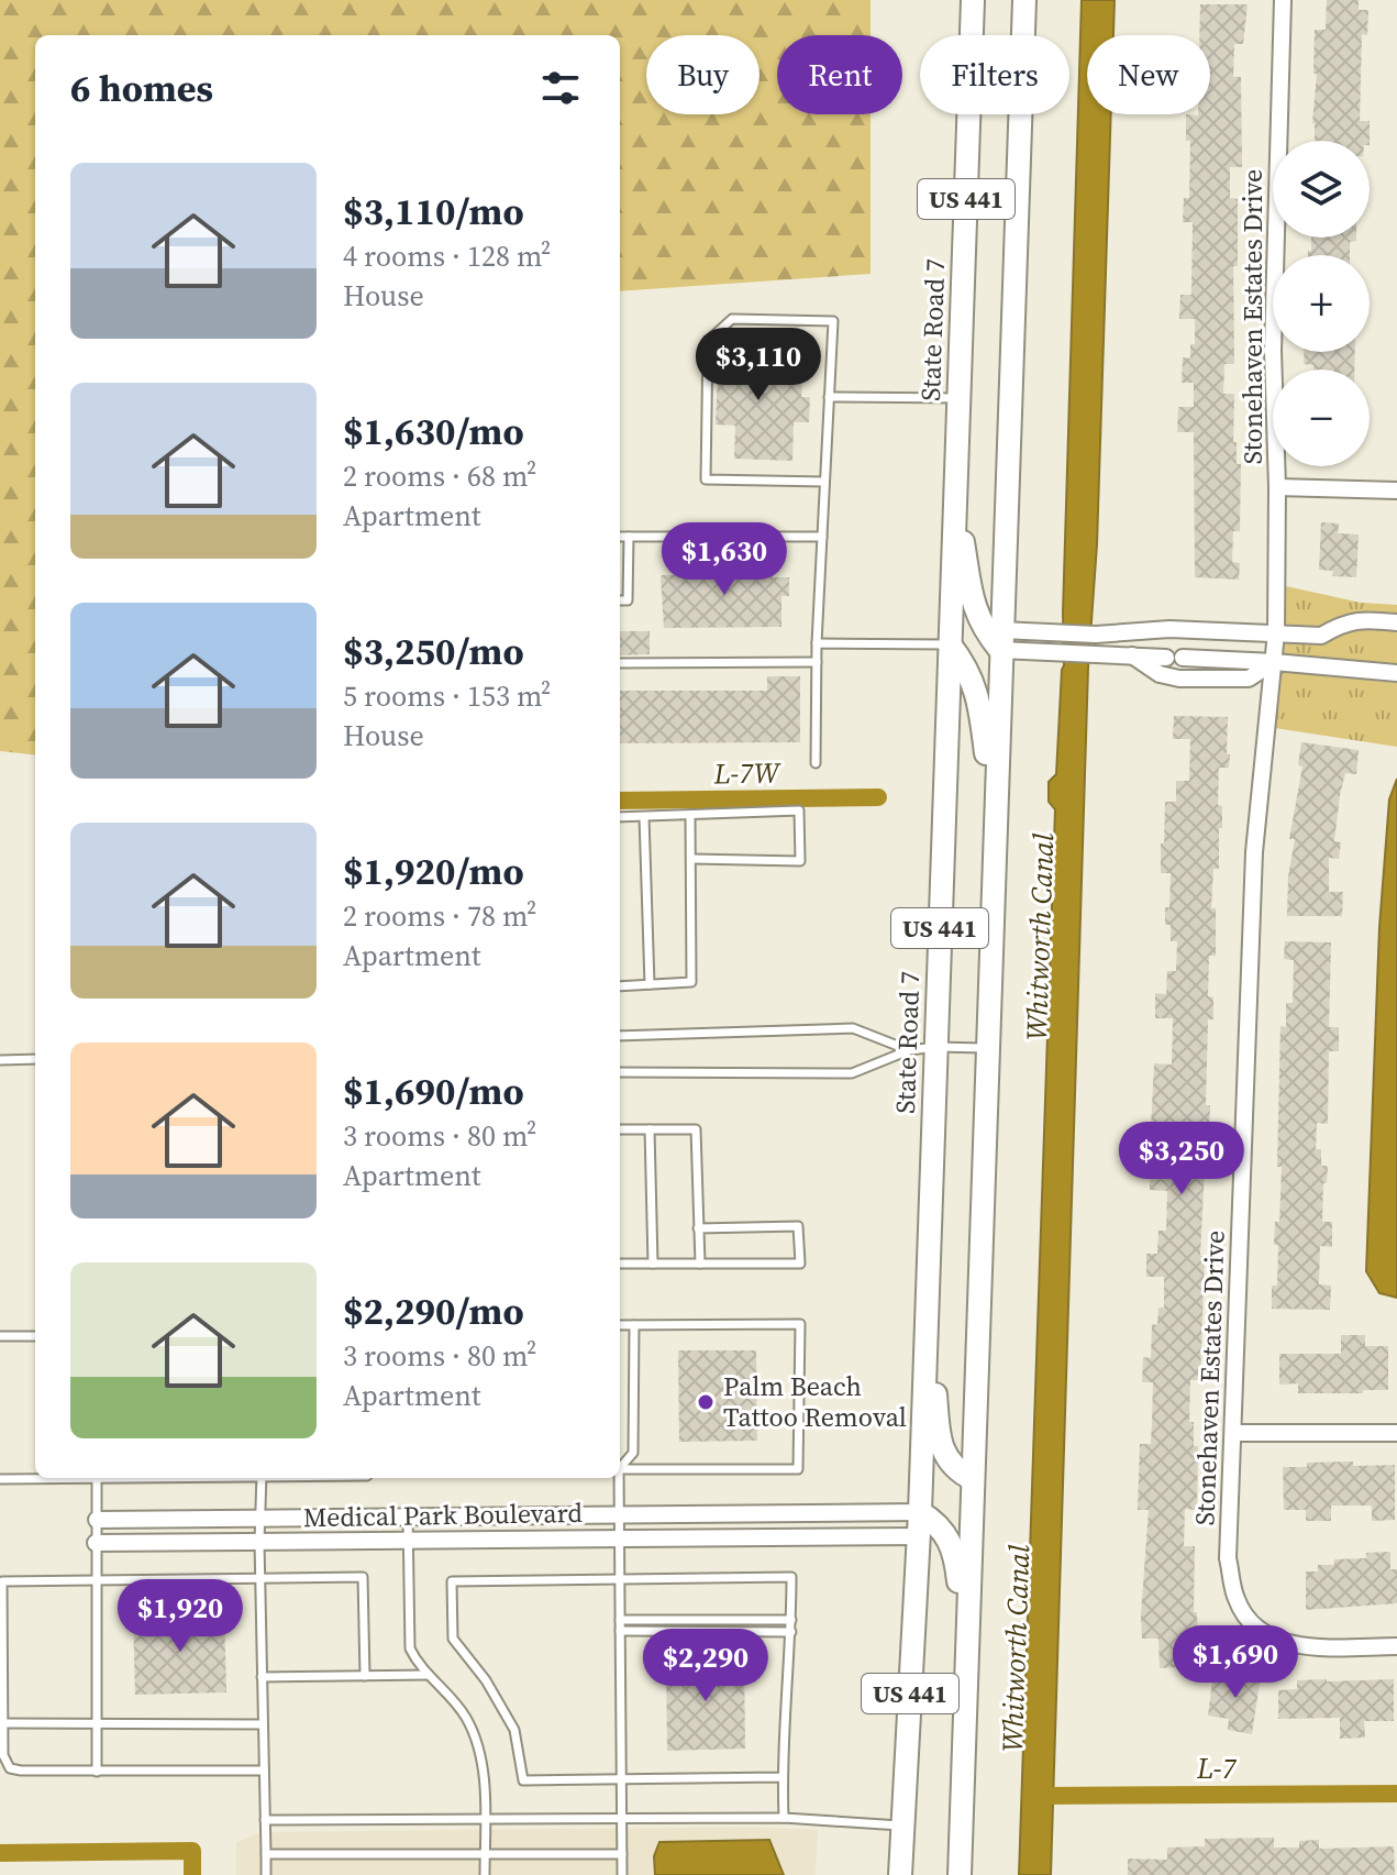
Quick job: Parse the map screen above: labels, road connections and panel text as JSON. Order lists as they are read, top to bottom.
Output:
{
  "streets": {
    "main road": ["US 441", "State Road 7"],
    "street": ["Stonehaven Estates Drive", "Medical Park Boulevard"]
  },
  "crossings": [
    ["State Road 7", "Medical Park Boulevard"]
  ],
  "water": ["L-7W", "Whitworth Canal", "L-7"],
  "places": ["Palm Beach Tattoo Removal"],
  "page": {
    "chip": [
      "Buy",
      "Rent",
      "Filters",
      "New"
    ],
    "heading": "6 homes",
    "map_buttons": ["+", "−"],
    "list": [
      {
        "name": "$3,110/mo",
        "note": "4 rooms · 128 m² · House"
      },
      {
        "name": "$1,630/mo",
        "note": "2 rooms · 68 m² · Apartment"
      },
      {
        "name": "$3,250/mo",
        "note": "5 rooms · 153 m² · House"
      },
      {
        "name": "$1,920/mo",
        "note": "2 rooms · 78 m² · Apartment"
      },
      {
        "name": "$1,690/mo",
        "note": "3 rooms · 80 m² · Apartment"
      },
      {
        "name": "$2,290/mo",
        "note": "3 rooms · 80 m² · Apartment"
      }
    ],
    "price": [
      "$3,110",
      "$1,630",
      "$3,250",
      "$1,920",
      "$1,690",
      "$2,290"
    ]
  }
}
